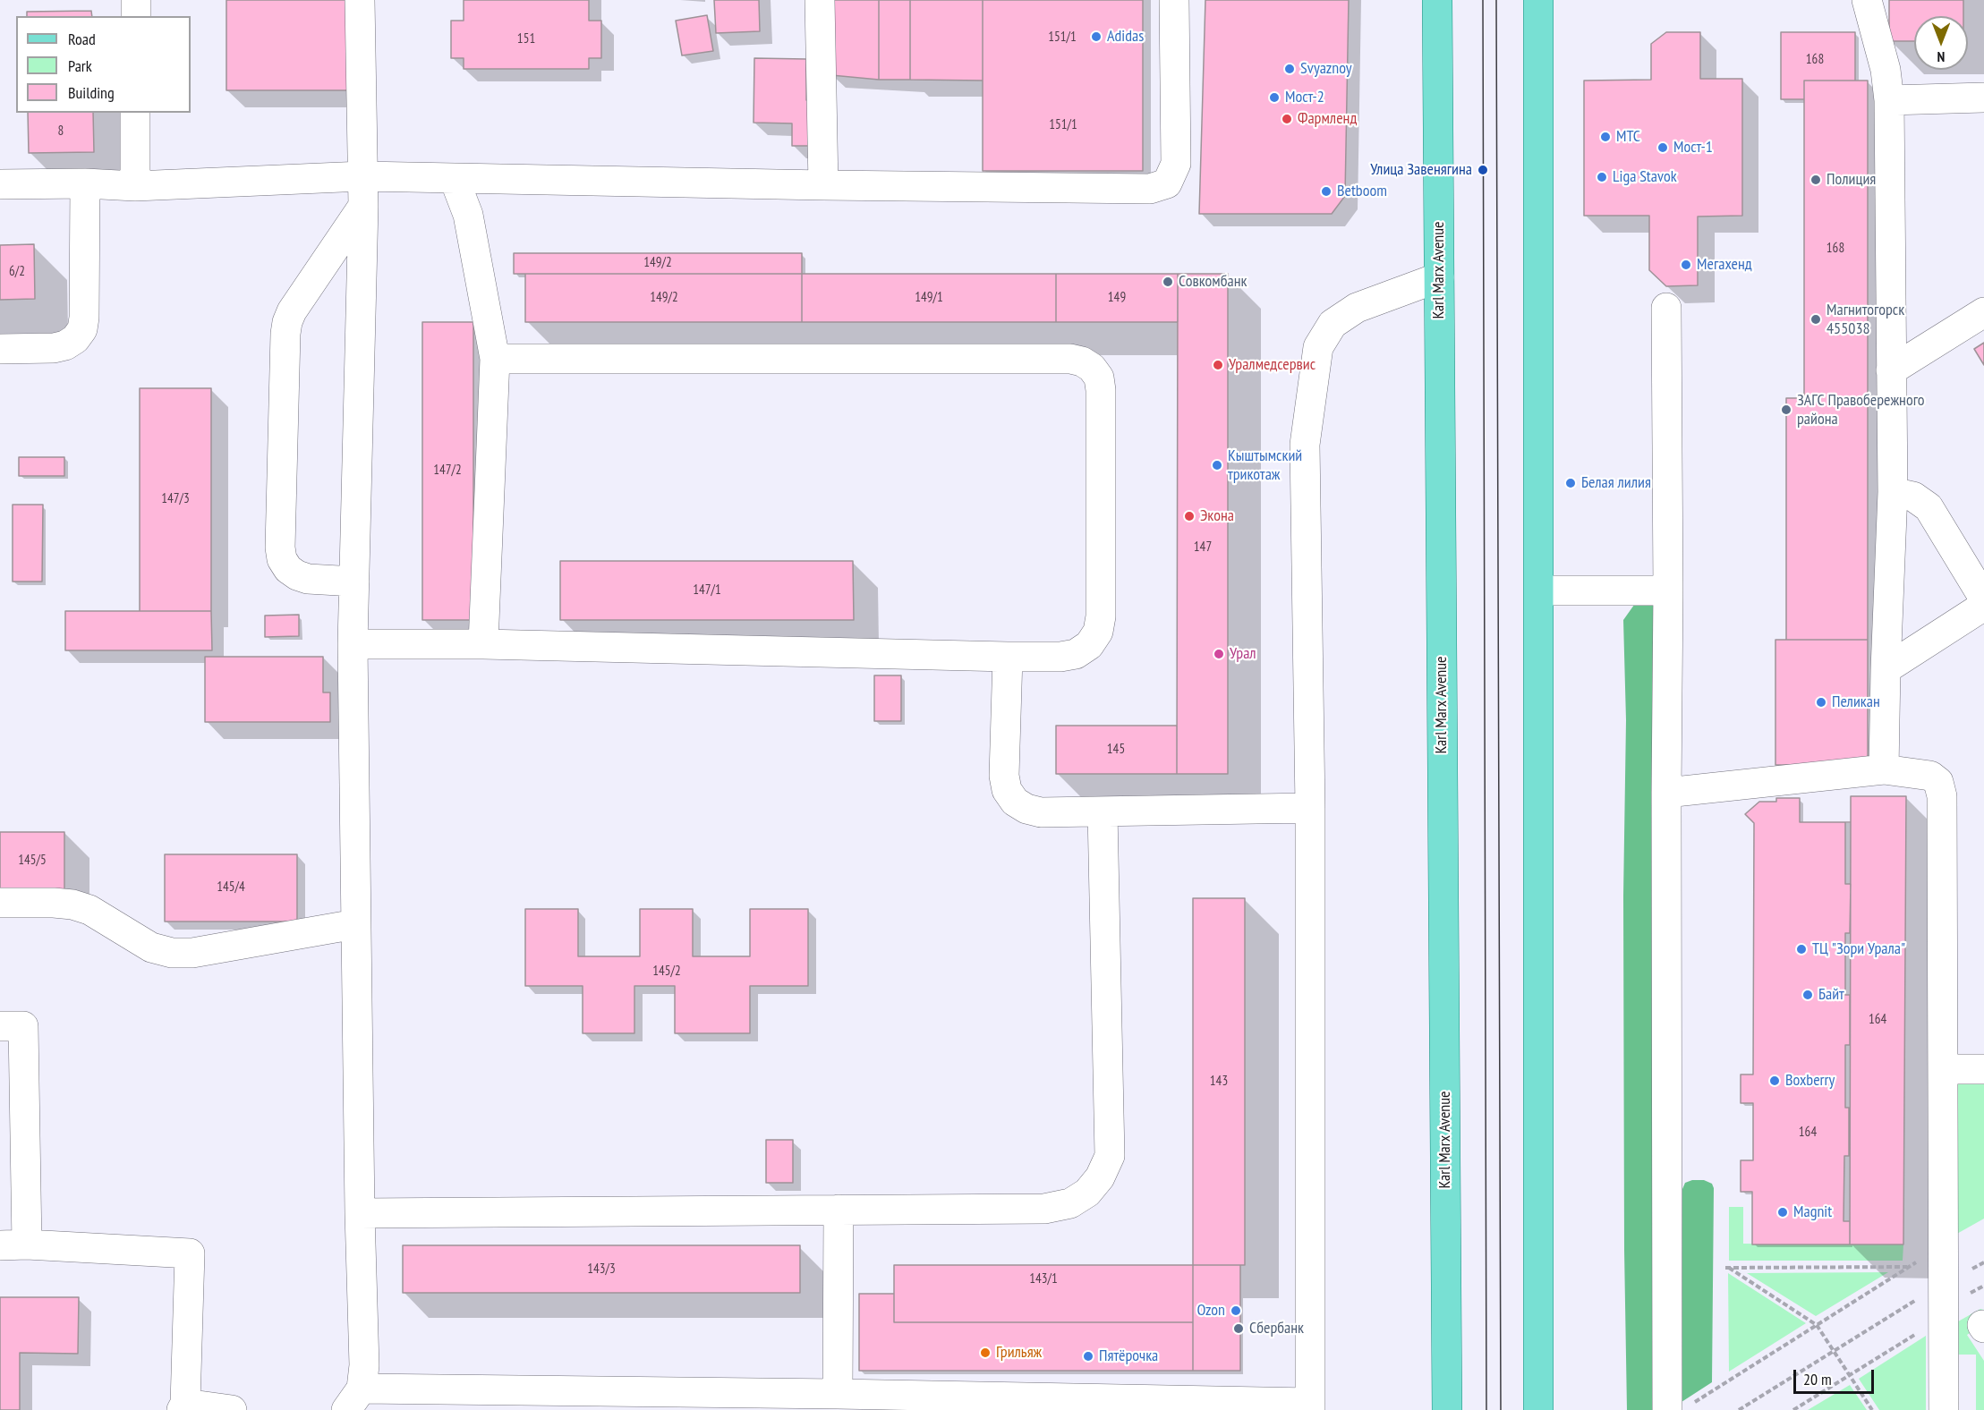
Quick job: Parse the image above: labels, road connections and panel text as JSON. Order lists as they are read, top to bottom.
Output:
{
  "streets": {
    "main road": ["Karl Marx Avenue"]
  },
  "places": [
    "Adidas",
    "Svyaznoy",
    "Мост-2",
    "Фармленд",
    "МТС",
    "Мост-1",
    "Улица Завенягина",
    "Liga Stavok",
    "Полиция",
    "Betboom",
    "Мегахенд",
    "Совкомбанк",
    "Магнитогорск 455038",
    "Уралмедсервис",
    "ЗАГС Правобережного района",
    "Кыштымский трикотаж",
    "Белая лилия",
    "Экона",
    "Урал",
    "Пеликан",
    "ТЦ \"Зори Урала\"",
    "Байт",
    "Boxberry",
    "Magnit",
    "Ozon",
    "Сбербанк",
    "Грильяж",
    "Пятёрочка"
  ],
  "house_numbers": [
    "151/1",
    "151",
    "168",
    "151/1",
    "8",
    "168",
    "149/2",
    "6/2",
    "149/2",
    "149/1",
    "149",
    "147/2",
    "147/3",
    "147",
    "147/1",
    "145",
    "145/5",
    "145/4",
    "145/2",
    "164",
    "143",
    "164",
    "143/3",
    "143/1"
  ],
  "legend": ["Road", "Park", "Building"],
  "scale_bar": "20 m",
  "north": "bottom"
}
